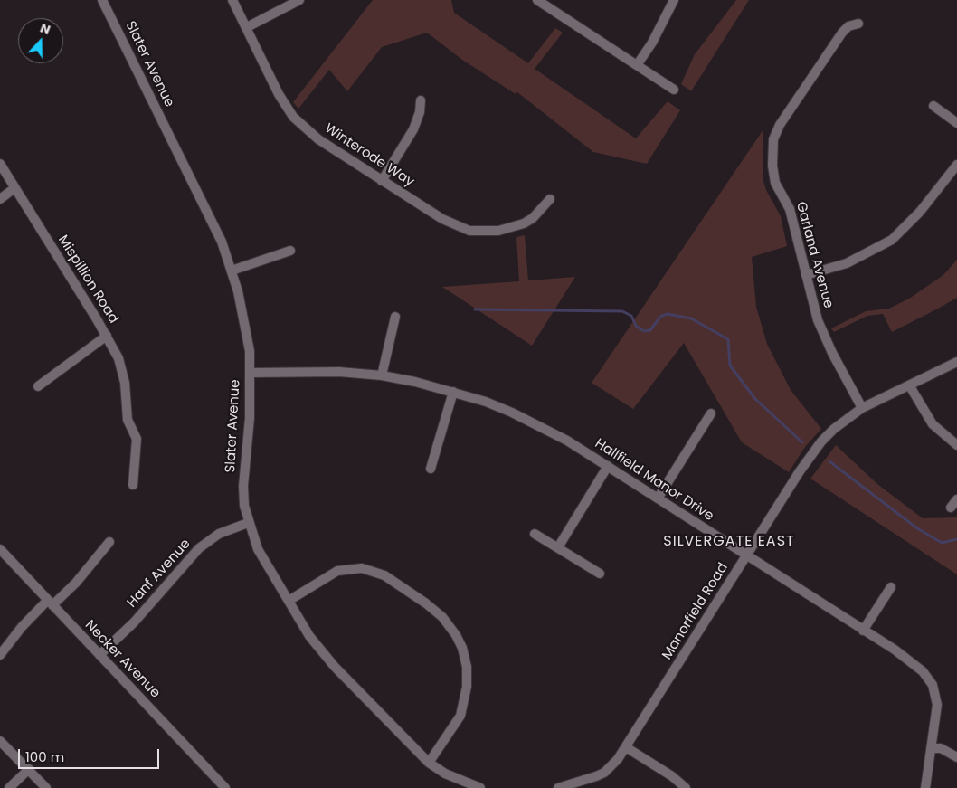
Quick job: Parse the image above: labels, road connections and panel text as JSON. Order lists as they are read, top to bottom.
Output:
{
  "streets": {
    "street": [
      "Slater Avenue",
      "Winterode Way",
      "Garland Avenue",
      "Mispillion Road",
      "Hallfield Manor Drive",
      "Hanf Avenue",
      "Manorfield Road",
      "Necker Avenue"
    ]
  },
  "crossings": [
    ["Slater Avenue", "Hallfield Manor Drive"],
    ["Slater Avenue", "Hanf Avenue"],
    ["Garland Avenue", "Manorfield Road"],
    ["Hallfield Manor Drive", "Manorfield Road"],
    ["Hanf Avenue", "Necker Avenue"]
  ],
  "districts": ["SILVERGATE EAST"],
  "scale_bar": "100 m",
  "north": "top"
}
